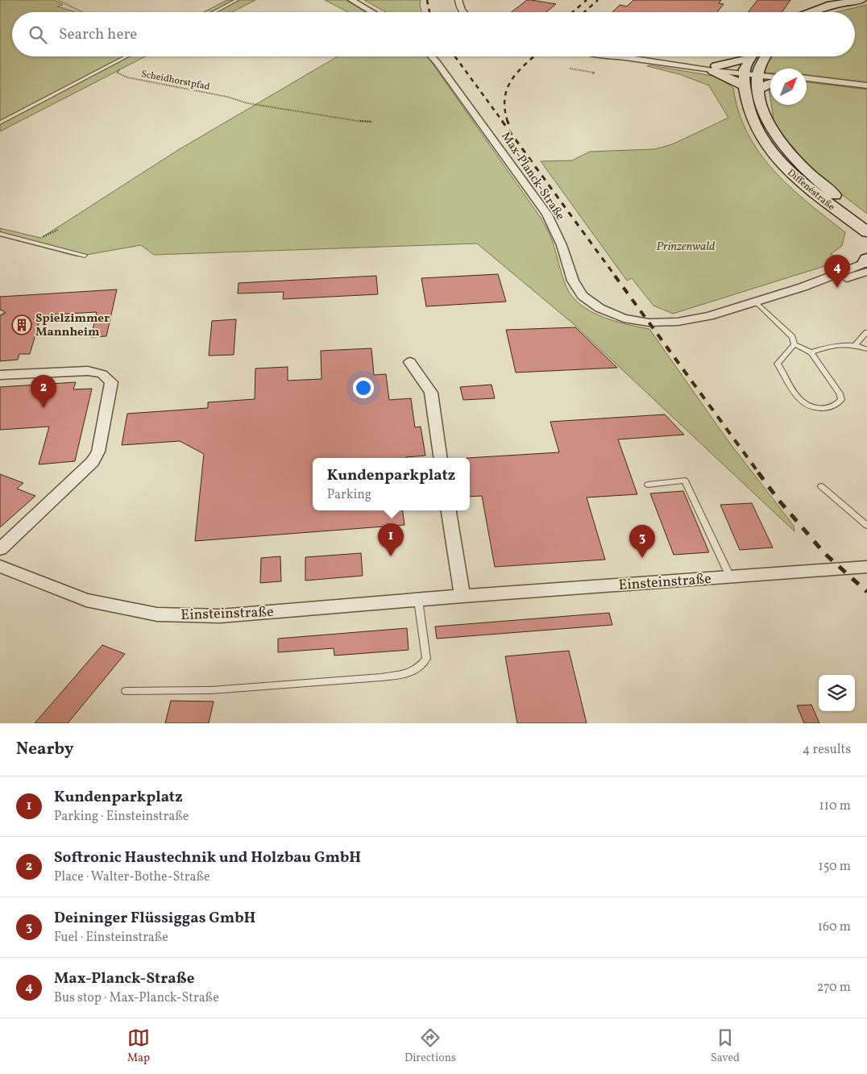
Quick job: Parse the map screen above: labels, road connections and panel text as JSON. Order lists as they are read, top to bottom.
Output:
{
  "streets": {
    "main road": ["Diffenéstraße"],
    "street": ["Max-Planck-Straße", "Einsteinstraße"],
    "path": ["Scheidhorstpfad"]
  },
  "parks": ["Prinzenwald"],
  "places": {
    "building": ["Spielzimmer Mannheim"]
  },
  "north": "top right",
  "page": {
    "search": "Search here",
    "pins": [
      "4",
      "2",
      "1",
      "3"
    ],
    "popup": ["Kundenparkplatz", "Parking"],
    "heading": ["Nearby", "4 results"],
    "list": [
      {
        "mark": "1",
        "name": "Kundenparkplatz",
        "note": "Parking · Einsteinstraße",
        "value": "110 m"
      },
      {
        "mark": "2",
        "name": "Softronic Haustechnik und Holzbau GmbH",
        "note": "Place · Walter-Bothe-Straße",
        "value": "150 m"
      },
      {
        "mark": "3",
        "name": "Deininger Flüssiggas GmbH",
        "note": "Fuel · Einsteinstraße",
        "value": "160 m"
      },
      {
        "mark": "4",
        "name": "Max-Planck-Straße",
        "note": "Bus stop · Max-Planck-Straße",
        "value": "270 m"
      }
    ],
    "nav": ["Map", "Directions", "Saved"]
  }
}
